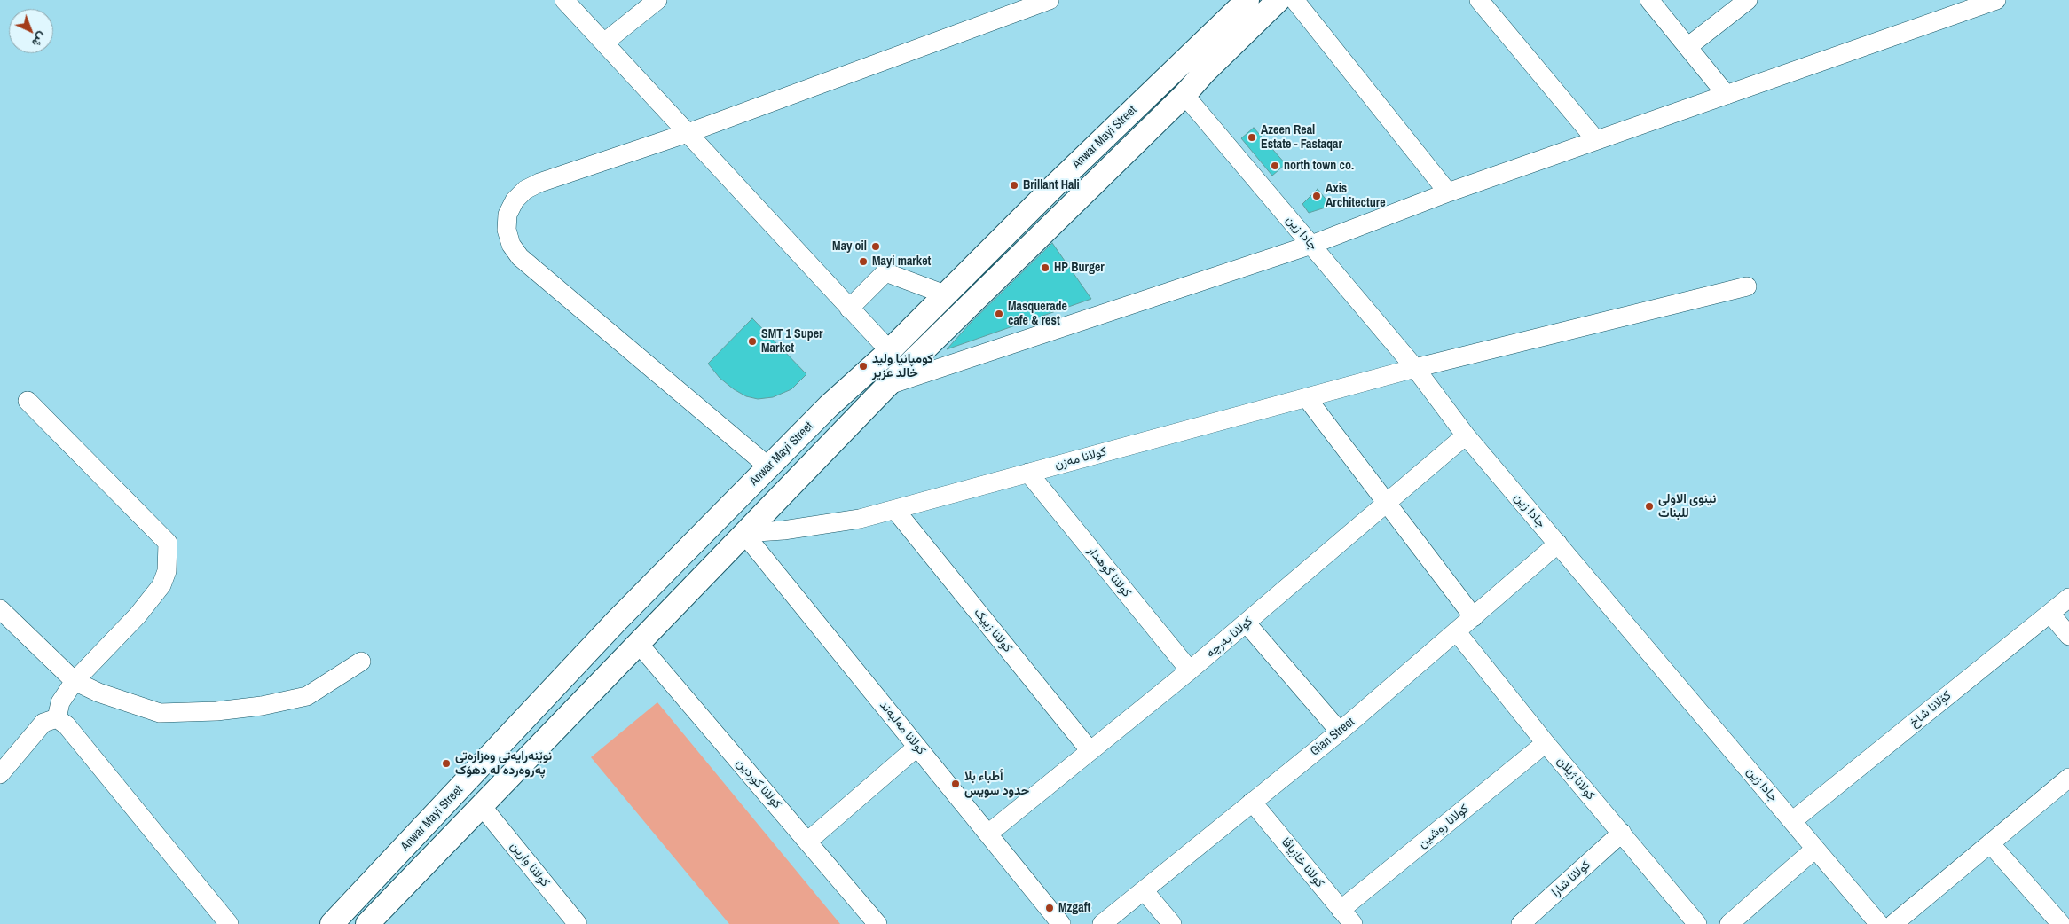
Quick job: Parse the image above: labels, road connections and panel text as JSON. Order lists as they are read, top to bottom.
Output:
{
  "streets": {
    "main road": ["Anwar Mayi Street"],
    "street": [
      "جادا زین",
      "کولانا مەزن",
      "کولانا گوهدار",
      "کولانا زیپک",
      "کولانا بەرچە",
      "کۆلانا شاخ",
      "کولانا مەلبەند",
      "Gian Street",
      "کولانا ژیلان",
      "کولانا کوردین",
      "کولانا روشین",
      "کولانا خازیاڤا",
      "کولانا وارین",
      "کولانا شارا"
    ]
  },
  "crossings": [
    ["Anwar Mayi Street", "جادا زین"],
    ["Anwar Mayi Street", "کولانا مەزن"],
    ["Anwar Mayi Street", "کولانا مەلبەند"],
    ["Anwar Mayi Street", "کولانا کوردین"],
    ["Anwar Mayi Street", "کولانا وارین"],
    ["جادا زین", "کولانا مەزن"],
    ["جادا زین", "کولانا بەرچە"],
    ["جادا زین", "کۆلانا شاخ"],
    ["جادا زین", "Gian Street"],
    ["کولانا مەزن", "کولانا گوهدار"],
    ["کولانا مەزن", "کولانا زیپک"],
    ["کولانا مەزن", "کولانا مەلبەند"],
    ["کولانا گوهدار", "کولانا بەرچە"],
    ["کولانا زیپک", "کولانا بەرچە"],
    ["کولانا بەرچە", "کولانا مەلبەند"],
    ["Gian Street", "کولانا ژیلان"],
    ["Gian Street", "کولانا خازیاڤا"],
    ["کولانا ژیلان", "کولانا روشین"],
    ["کولانا ژیلان", "کولانا شارا"],
    ["کولانا روشین", "کولانا خازیاڤا"]
  ],
  "places": [
    "Azeen Real Estate - Fastaqar",
    "north town co.",
    "Brillant Hali",
    "Axis Architecture",
    "May oil",
    "Mayi market",
    "HP Burger",
    "Masquerade cafe & rest",
    "SMT 1 Super Market",
    "كومپانيا وليد خالد عزير",
    "نينوى الاولى للبنات",
    "نوێنەرایەتی وەزارەتی پەروەردە لە دهۆک",
    "أطباء بلا حدود سويس",
    "Mzgaft"
  ],
  "north": "bottom right"
}
